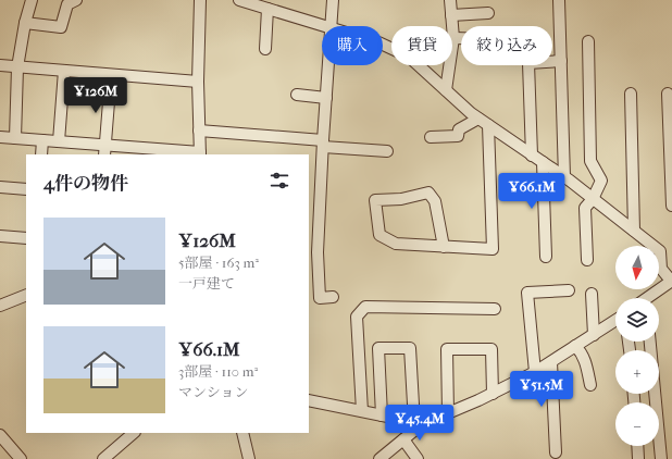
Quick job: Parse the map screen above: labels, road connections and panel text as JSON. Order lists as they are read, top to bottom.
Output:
{
  "north": "bottom",
  "page": {
    "chip": ["購入", "賃貸", "絞り込み"],
    "price": [
      "¥126M",
      "¥66.1M",
      "¥51.5M",
      "¥45.4M"
    ],
    "heading": "4件の物件",
    "list": [
      {
        "name": "¥126M",
        "note": "5部屋 · 163 m² · 一戸建て"
      },
      {
        "name": "¥66.1M",
        "note": "3部屋 · 110 m² · マンション"
      }
    ],
    "map_buttons": ["+", "−"]
  }
}
